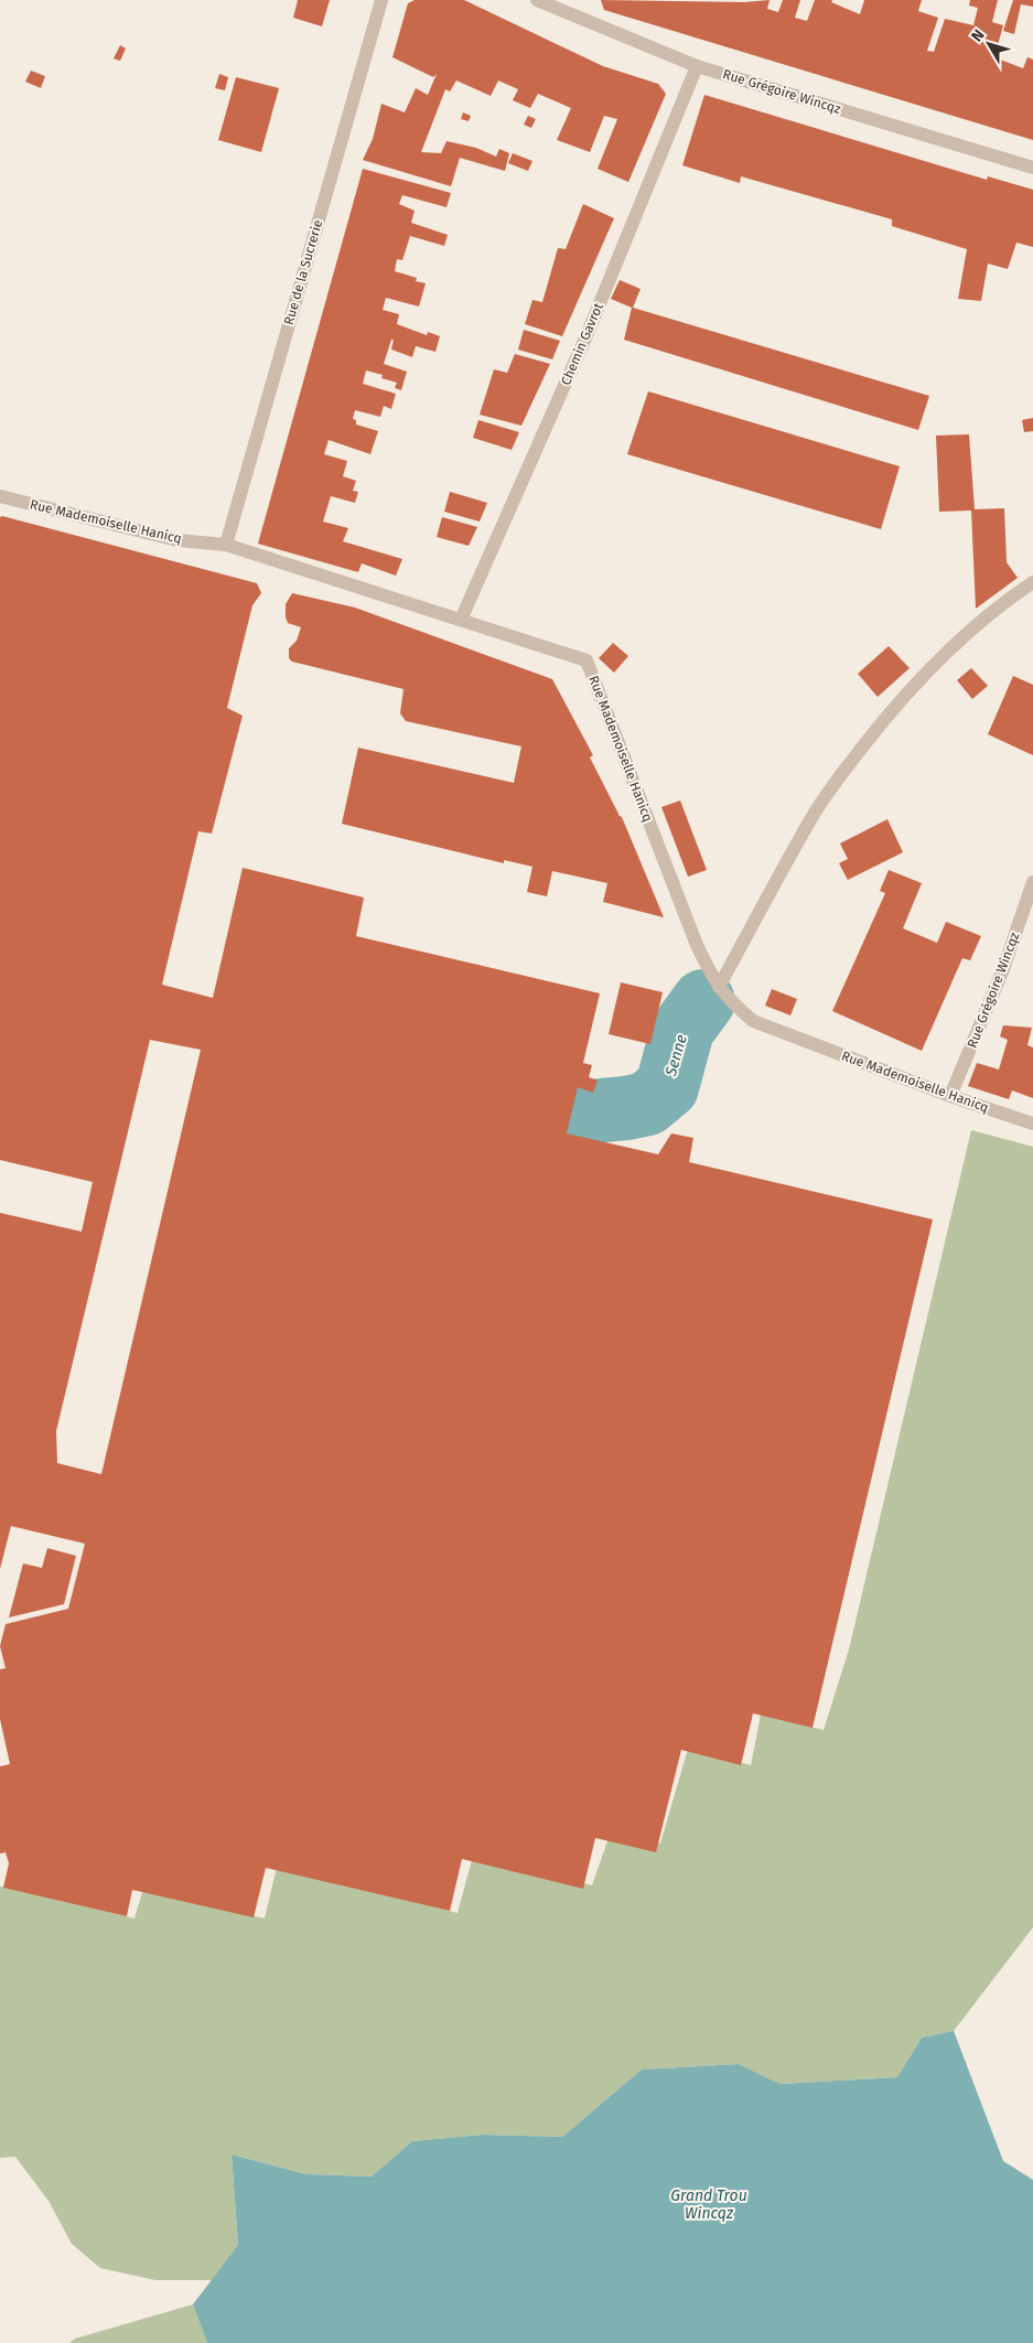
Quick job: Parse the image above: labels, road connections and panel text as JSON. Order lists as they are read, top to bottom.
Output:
{
  "streets": {
    "street": [
      "Rue Grégoire Wincqz",
      "Rue de la Sucrerie",
      "Chemin Gavrot",
      "Rue Mademoiselle Hanicq"
    ]
  },
  "crossings": [
    ["Rue Grégoire Wincqz", "Chemin Gavrot"],
    ["Rue Grégoire Wincqz", "Rue Mademoiselle Hanicq"],
    ["Rue de la Sucrerie", "Rue Mademoiselle Hanicq"],
    ["Chemin Gavrot", "Rue Mademoiselle Hanicq"]
  ],
  "water": ["Senne", "Grand Trou Wincqz"],
  "north": "top left"
}
